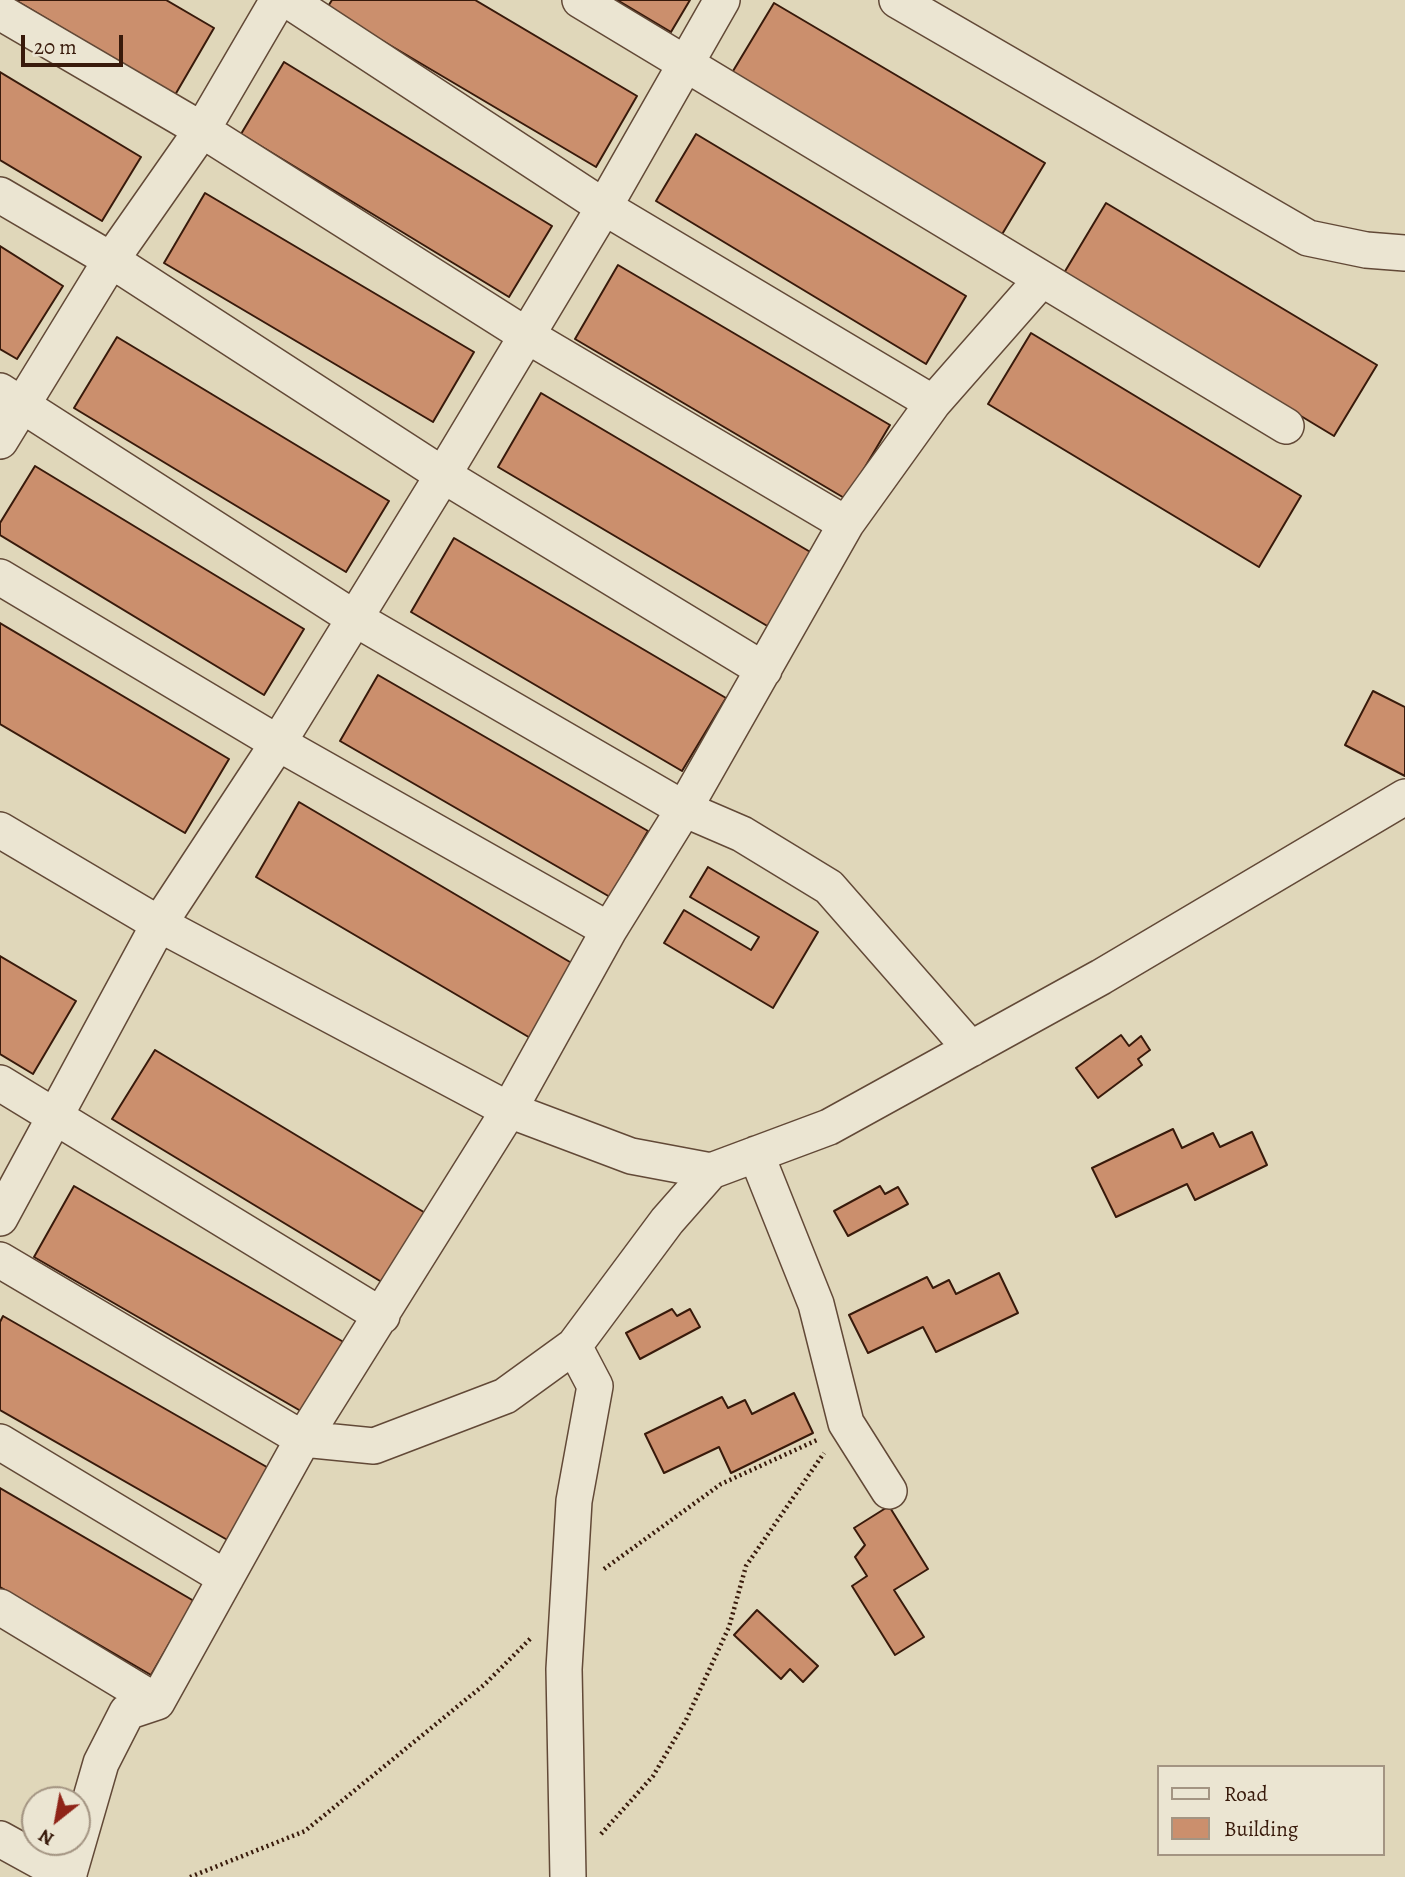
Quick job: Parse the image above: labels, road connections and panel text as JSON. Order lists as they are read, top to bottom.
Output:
{
  "legend": ["Road", "Building"],
  "scale_bar": "20 m",
  "north": "bottom left"
}
